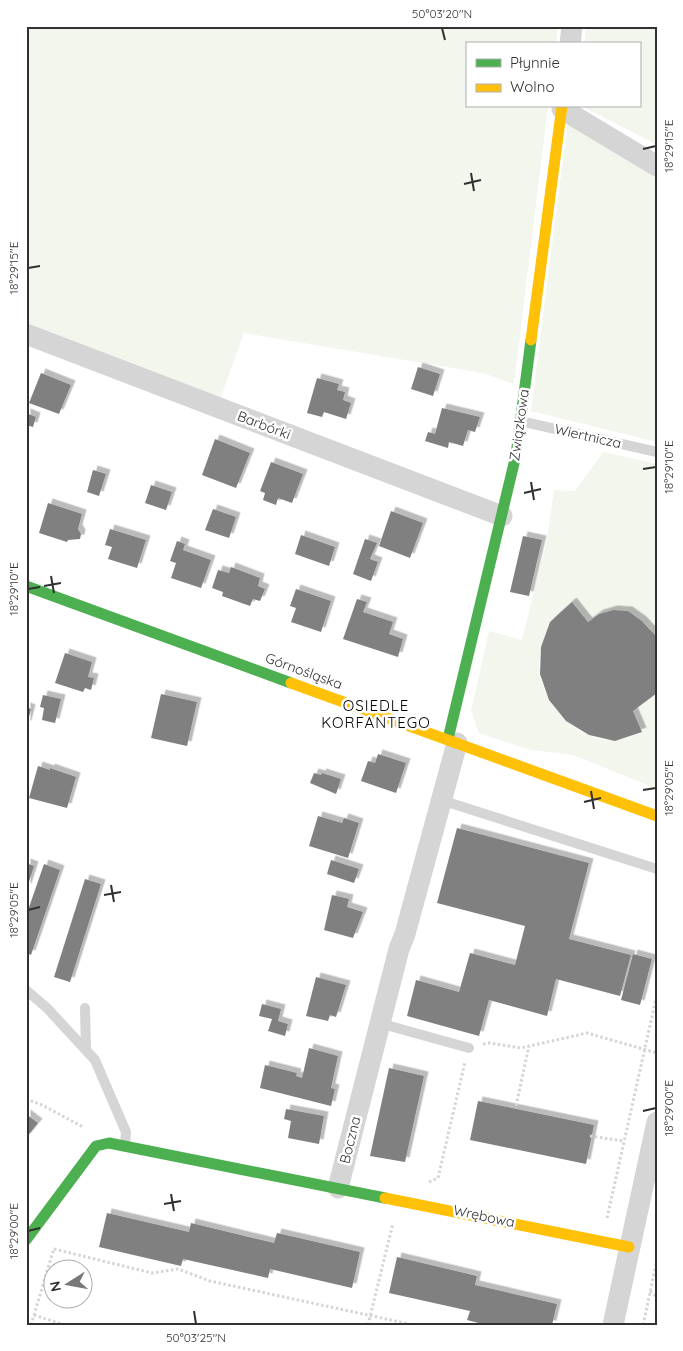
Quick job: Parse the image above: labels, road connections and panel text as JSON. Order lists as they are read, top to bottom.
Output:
{
  "streets": {
    "street": [
      "Barbórki",
      "Związkowa",
      "Górnośląska",
      "Boczna",
      "Wrębowa"
    ],
    "lane": ["Wiertnicza"]
  },
  "crossings": [
    ["Barbórki", "Związkowa"],
    ["Związkowa", "Wiertnicza"],
    ["Związkowa", "Górnośląska"],
    ["Związkowa", "Boczna"],
    ["Górnośląska", "Boczna"],
    ["Boczna", "Wrębowa"]
  ],
  "districts": ["OSIEDLE KORFANTEGO"],
  "legend": ["Płynnie", "Wolno"],
  "north": "left",
  "coordinates": [
    "50°03'20\"N",
    "18°29'15\"E",
    "18°29'10\"E",
    "18°29'05\"E",
    "18°29'00\"E",
    "50°03'25\"N"
  ]
}
